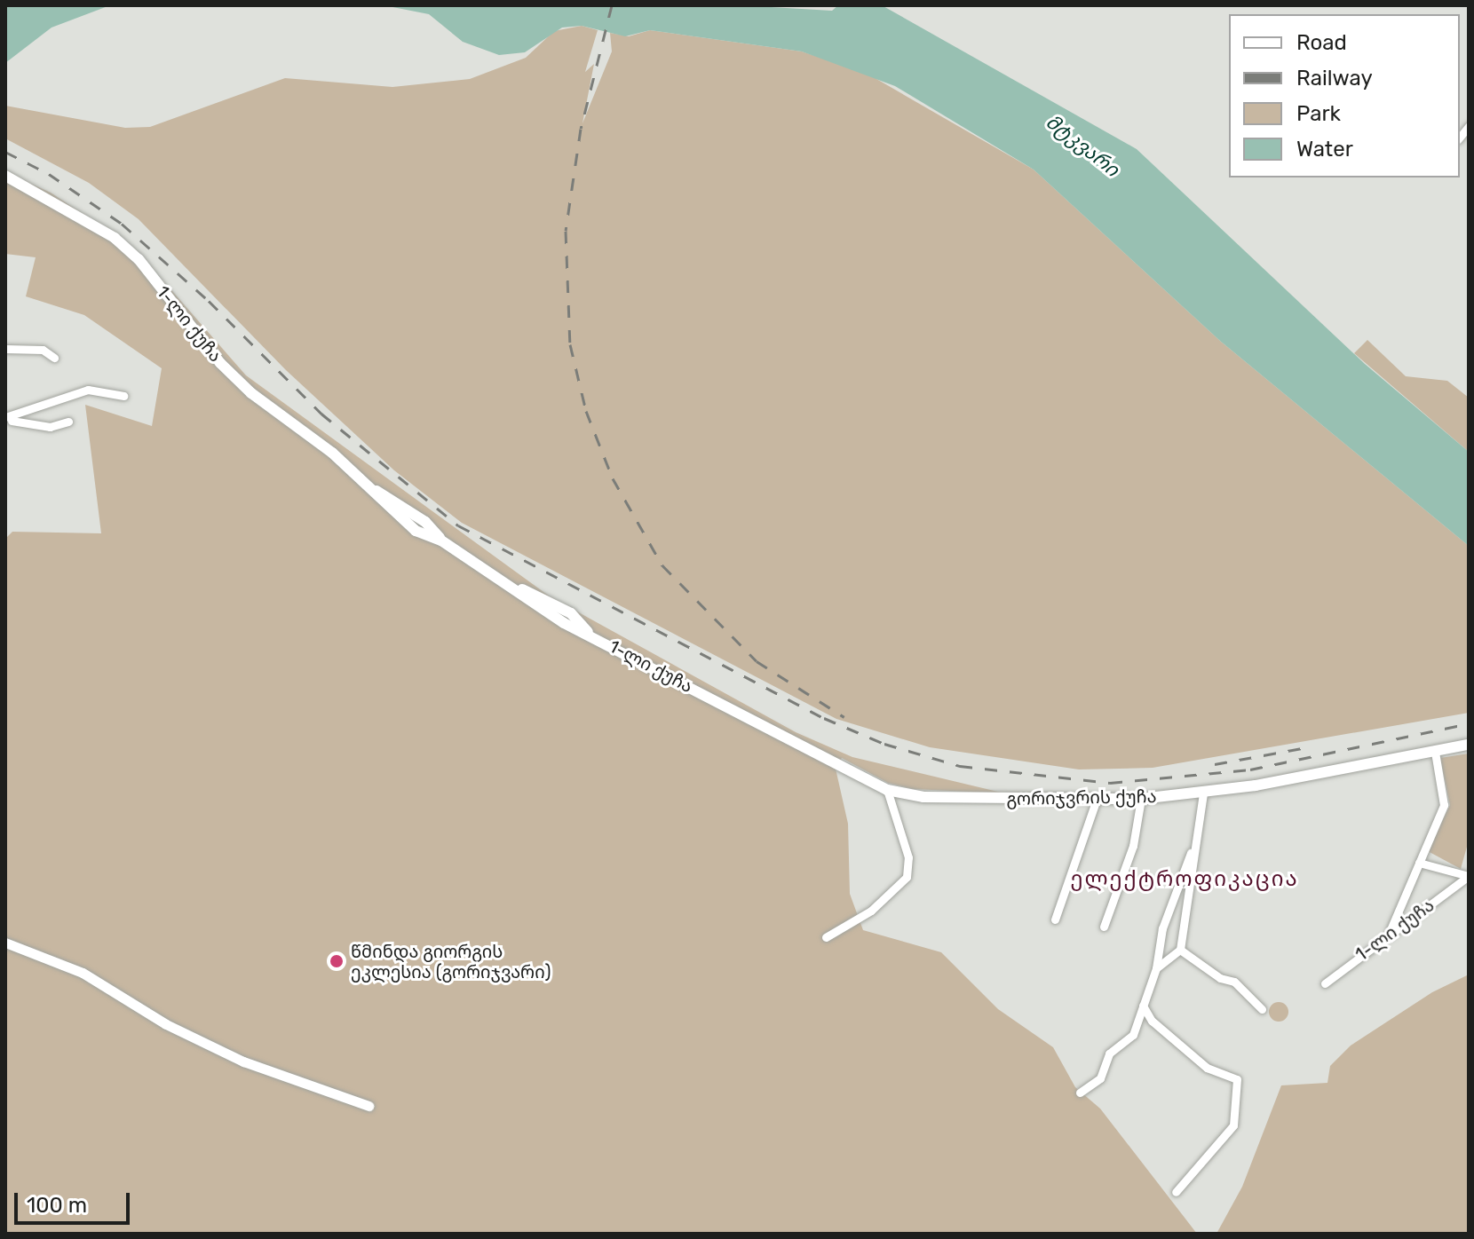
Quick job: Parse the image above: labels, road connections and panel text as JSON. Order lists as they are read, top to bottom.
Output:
{
  "streets": {
    "main road": ["1-ლი ქუჩა", "გორიჯვრის ქუჩა"]
  },
  "crossings": [
    ["1-ლი ქუჩა", "გორიჯვრის ქუჩა"]
  ],
  "districts": ["ელექტროფიკაცია"],
  "water": ["მტკვარი"],
  "places": ["წმინდა გიორგის ეკლესია (გორიჯვარი)"],
  "legend": [
    "Road",
    "Railway",
    "Park",
    "Water"
  ],
  "scale_bar": "100 m"
}
